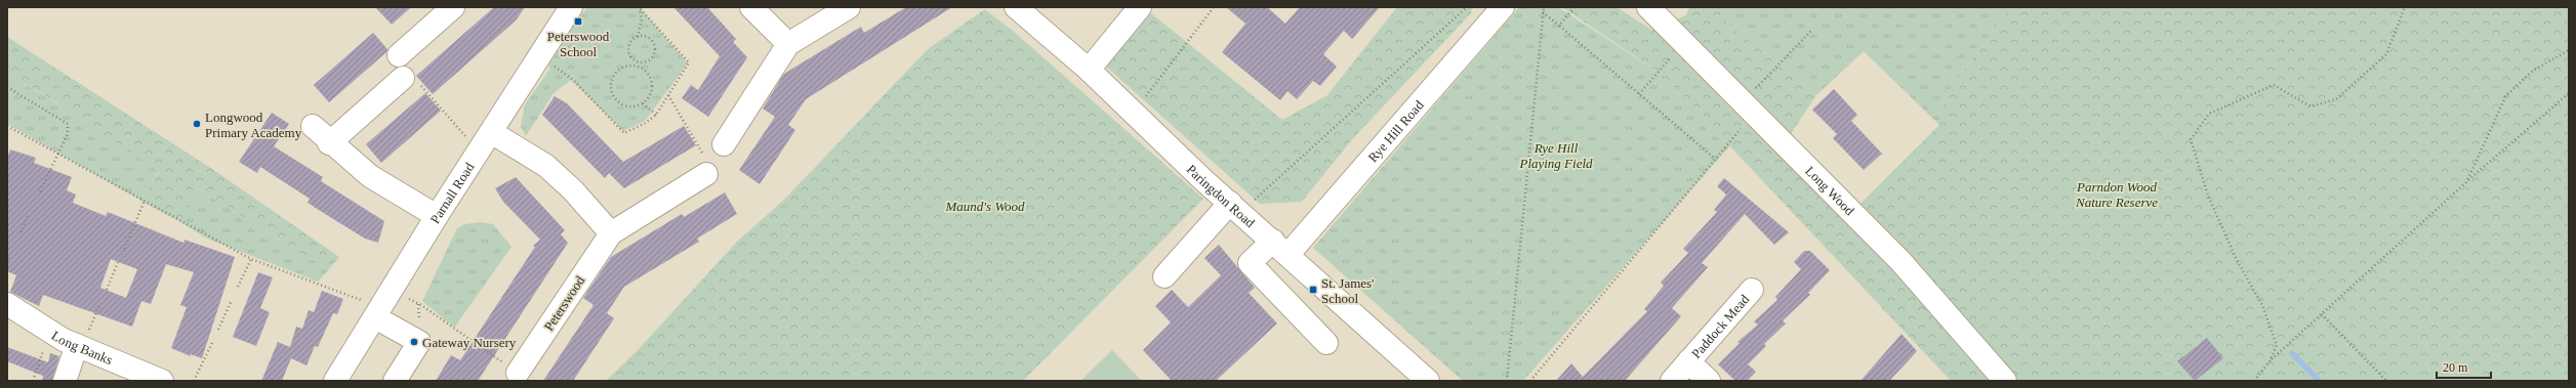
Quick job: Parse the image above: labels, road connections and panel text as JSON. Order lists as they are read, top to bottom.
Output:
{
  "streets": {
    "street": [
      "Rye Hill Road",
      "Long Wood",
      "Parnall Road",
      "Paringdon Road",
      "Peterswood",
      "Paddock Mead",
      "Long Banks"
    ]
  },
  "crossings": [
    ["Rye Hill Road", "Paringdon Road"]
  ],
  "parks": ["Rye Hill Playing Field", "Parndon Wood Nature Reserve", "Maund's Wood"],
  "places": {
    "transit": ["Peterswood School", "St. James' School"],
    "other": ["Longwood Primary Academy", "Gateway Nursery"]
  },
  "scale_bar": "20 m"
}
